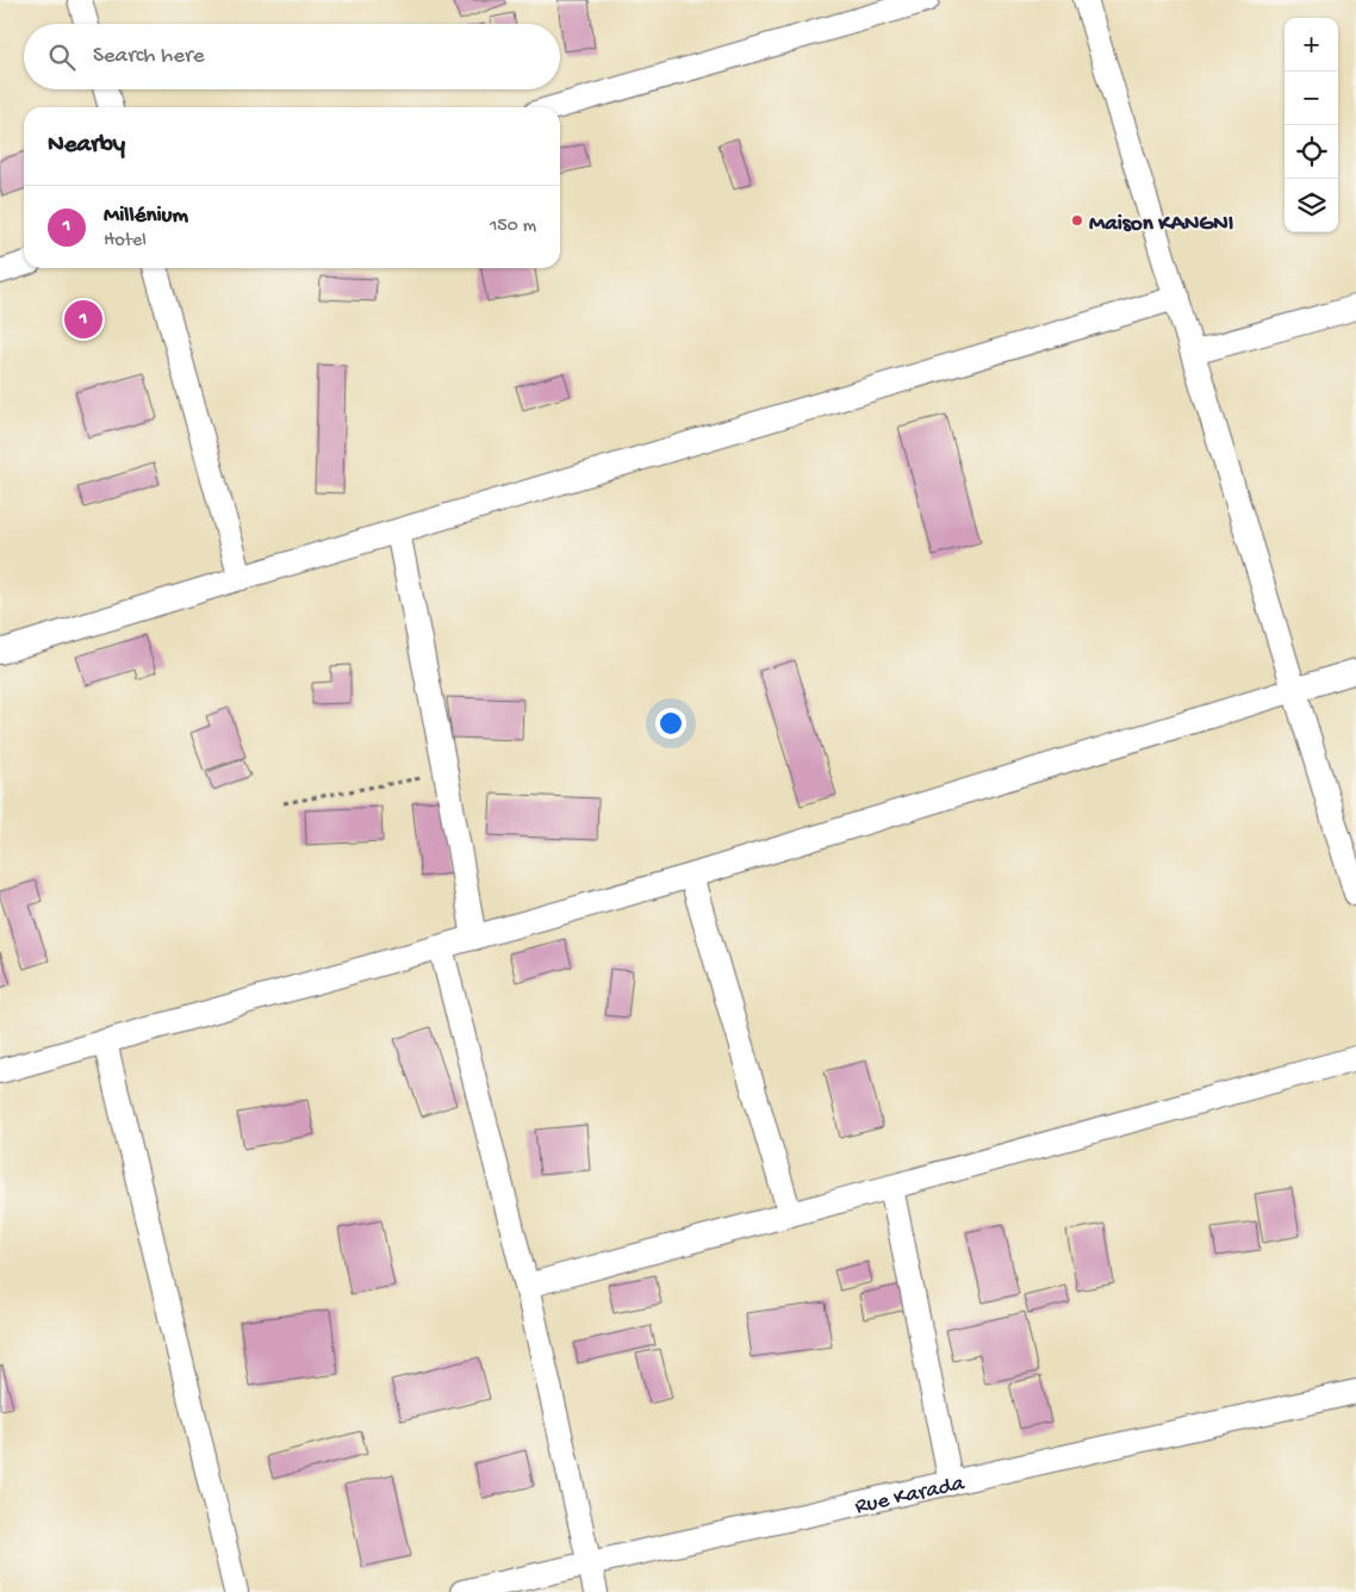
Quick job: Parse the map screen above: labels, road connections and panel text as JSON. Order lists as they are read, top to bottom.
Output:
{
  "streets": {
    "street": ["Rue Karada"]
  },
  "places": ["Maison KANGNI"],
  "page": {
    "map_buttons": ["+", "−"],
    "search": "Search here",
    "heading": "Nearby",
    "list": [
      {
        "mark": "1",
        "name": "Millénium",
        "note": "Hotel",
        "value": "150 m"
      }
    ],
    "pins": "1"
  }
}
